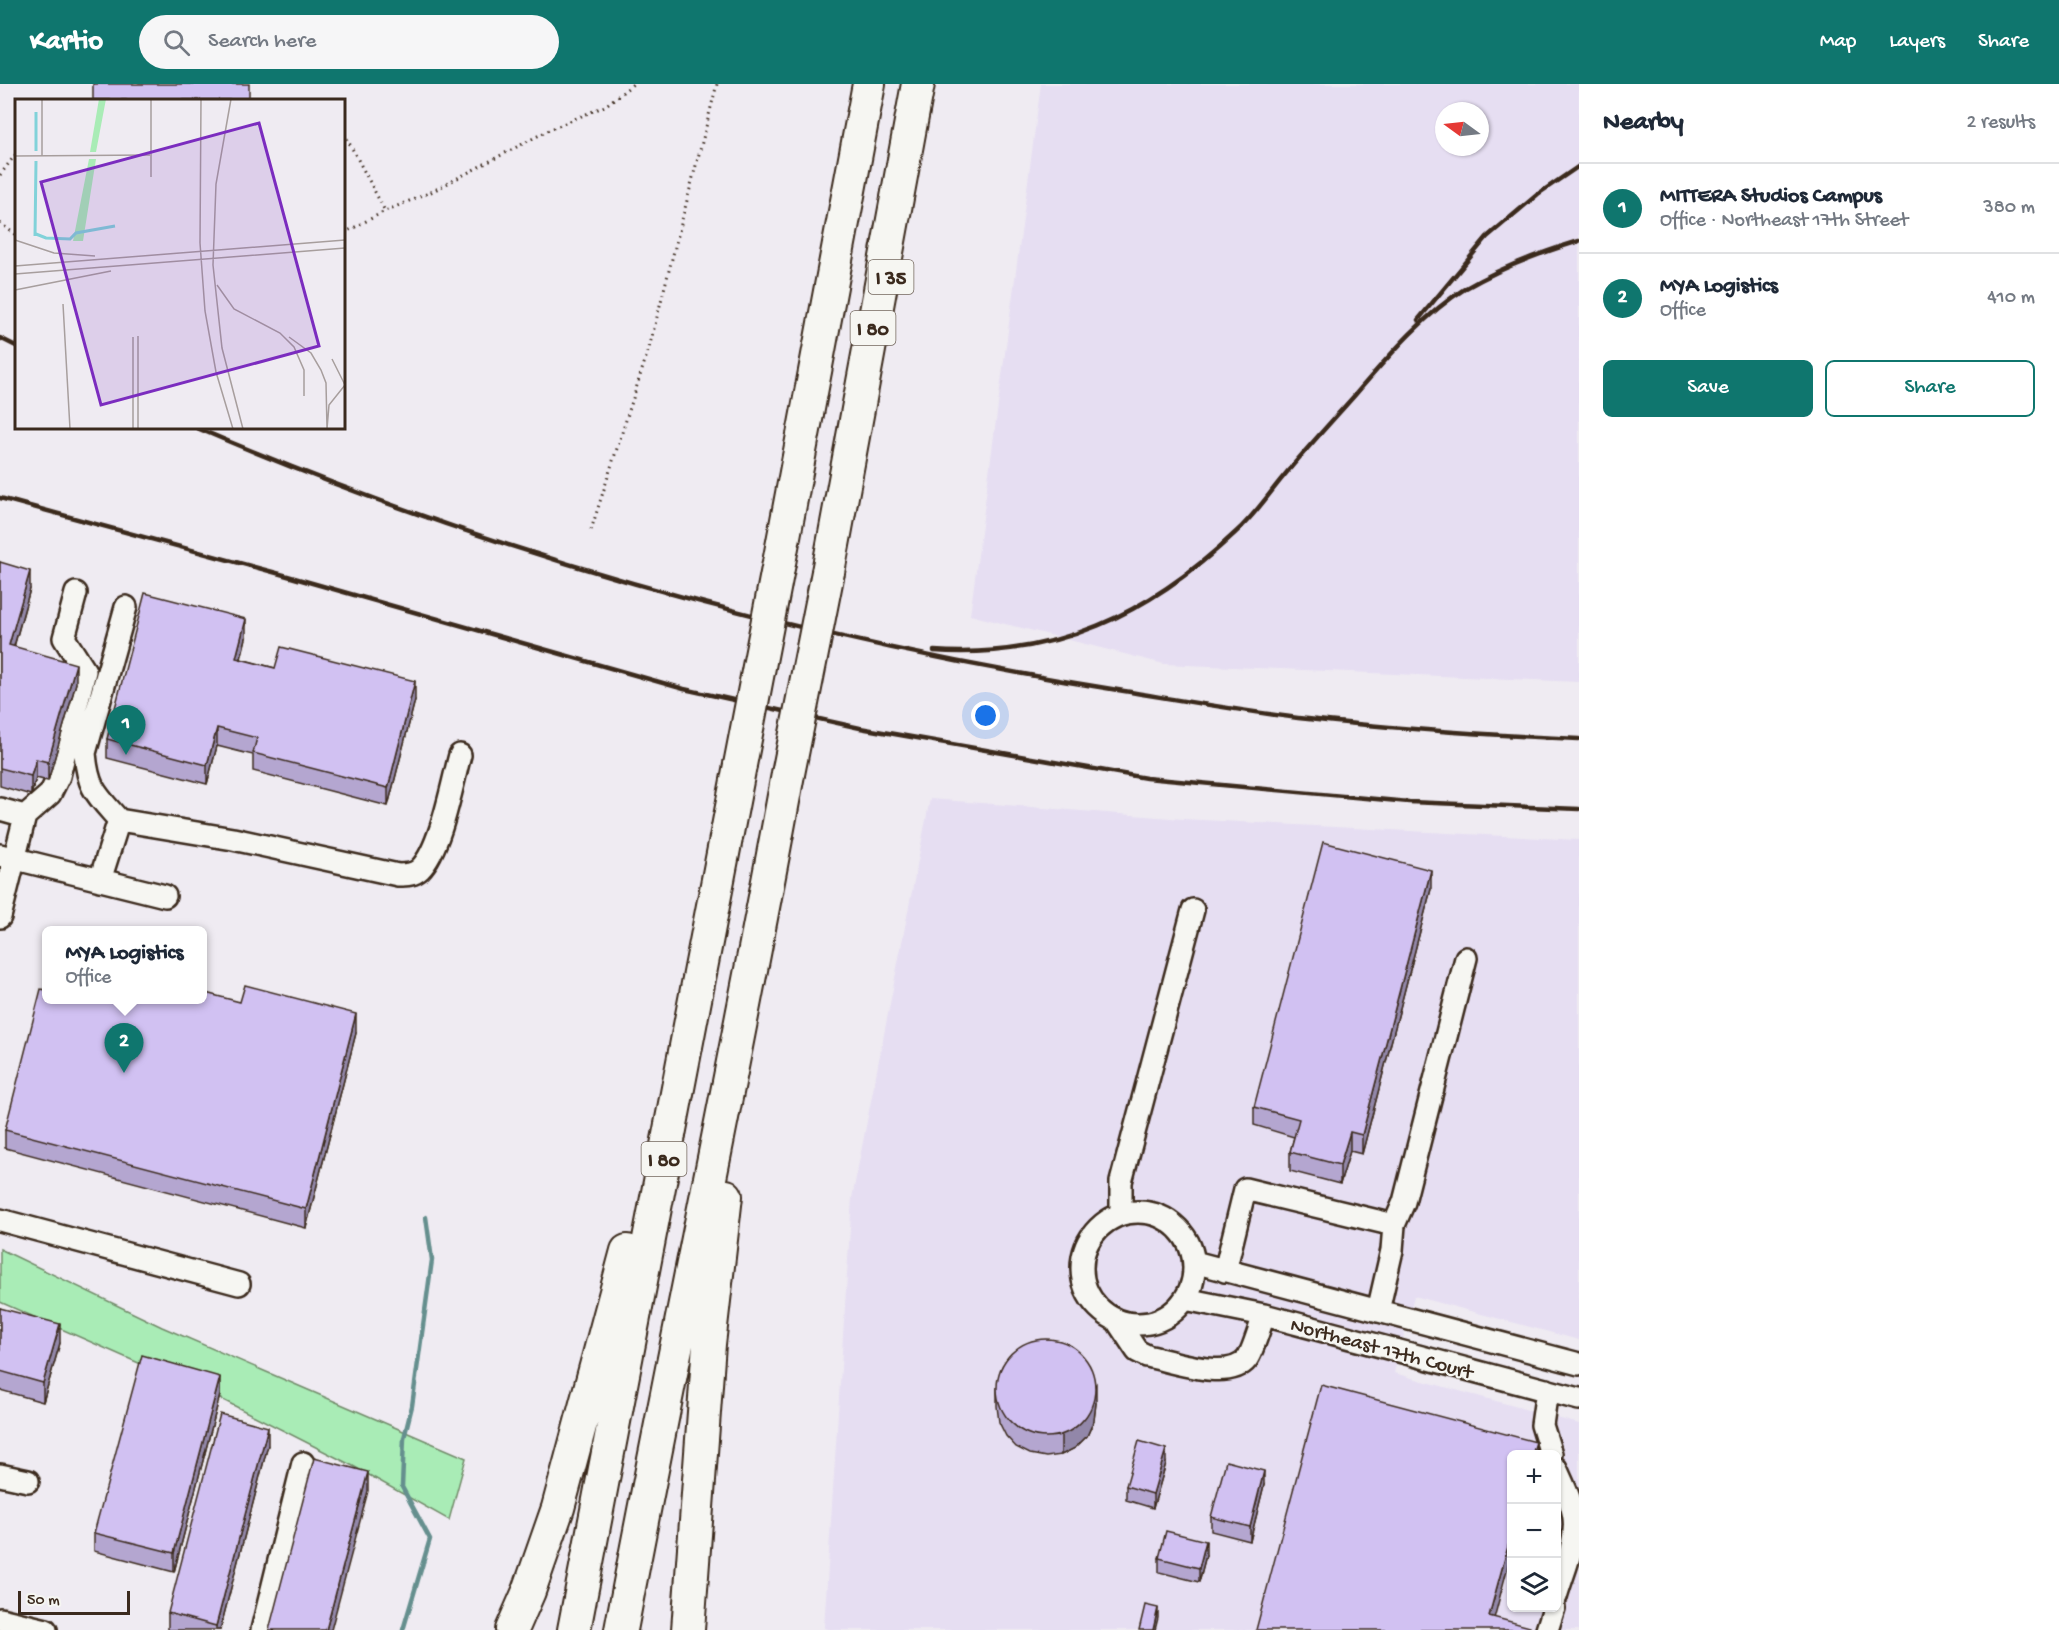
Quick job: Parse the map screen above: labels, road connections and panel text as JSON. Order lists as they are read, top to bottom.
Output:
{
  "streets": {
    "highway": ["I 35", "I 80"],
    "street": ["Northeast 17th Court"]
  },
  "crossings": [
    ["I 35", "I 80"]
  ],
  "scale_bar": "50 m",
  "north": "left",
  "page": {
    "header": "Kartio",
    "search": "Search here",
    "nav": ["Map", "Layers", "Share"],
    "heading": ["Nearby", "2 results"],
    "list": [
      {
        "mark": "1",
        "name": "MITTERA Studios Campus",
        "note": "Office · Northeast 17th Street",
        "value": "380 m"
      },
      {
        "mark": "2",
        "name": "MYA Logistics",
        "note": "Office",
        "value": "410 m"
      }
    ],
    "buttons": ["Save", "Share"],
    "pins": ["1", "2"],
    "popup": ["MYA Logistics", "Office"],
    "map_buttons": ["+", "−"],
    "scale": "50 m"
  }
}
